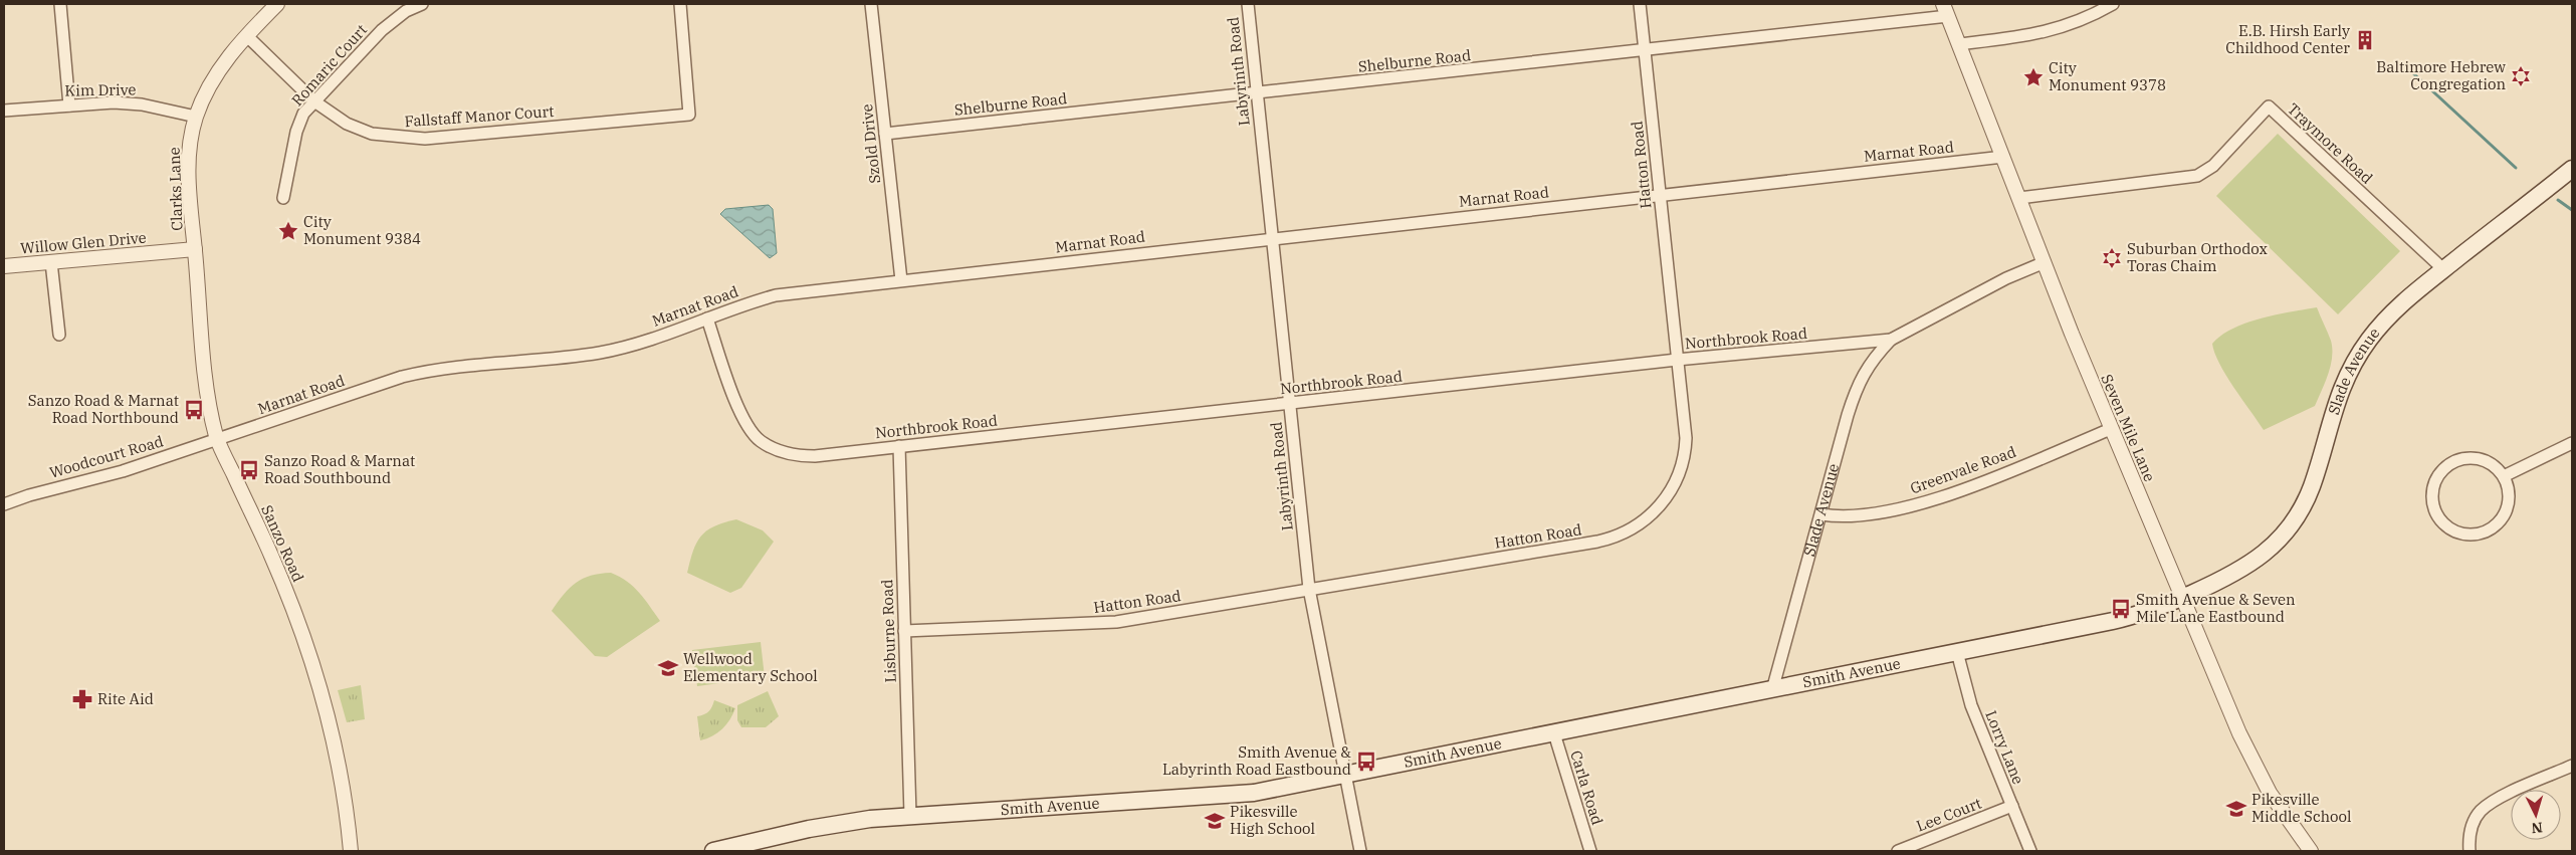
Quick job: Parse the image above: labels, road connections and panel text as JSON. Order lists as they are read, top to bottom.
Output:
{
  "streets": {
    "main road": ["Slade Avenue", "Smith Avenue"],
    "street": [
      "Shelburne Road",
      "Romaric Court",
      "Labyrinth Road",
      "Kim Drive",
      "Fallstaff Manor Court",
      "Szold Drive",
      "Traymore Road",
      "Marnat Road",
      "Hatton Road",
      "Clarks Lane",
      "Willow Glen Drive",
      "Northbrook Road",
      "Seven Mile Lane",
      "Woodcourt Road",
      "Greenvale Road",
      "Sanzo Road",
      "Lisburne Road",
      "Lorry Lane",
      "Carla Road",
      "Lee Court"
    ]
  },
  "crossings": [
    ["Shelburne Road", "Labyrinth Road"],
    ["Shelburne Road", "Szold Drive"],
    ["Shelburne Road", "Hatton Road"],
    ["Shelburne Road", "Seven Mile Lane"],
    ["Romaric Court", "Fallstaff Manor Court"],
    ["Labyrinth Road", "Marnat Road"],
    ["Labyrinth Road", "Hatton Road"],
    ["Labyrinth Road", "Northbrook Road"],
    ["Labyrinth Road", "Smith Avenue"],
    ["Kim Drive", "Clarks Lane"],
    ["Fallstaff Manor Court", "Clarks Lane"],
    ["Szold Drive", "Marnat Road"],
    ["Traymore Road", "Slade Avenue"],
    ["Traymore Road", "Seven Mile Lane"],
    ["Marnat Road", "Hatton Road"],
    ["Marnat Road", "Northbrook Road"],
    ["Marnat Road", "Seven Mile Lane"],
    ["Marnat Road", "Woodcourt Road"],
    ["Marnat Road", "Sanzo Road"],
    ["Hatton Road", "Northbrook Road"],
    ["Hatton Road", "Lisburne Road"],
    ["Clarks Lane", "Willow Glen Drive"],
    ["Clarks Lane", "Sanzo Road"],
    ["Willow Glen Drive", "Sanzo Road"],
    ["Northbrook Road", "Slade Avenue"],
    ["Northbrook Road", "Seven Mile Lane"],
    ["Northbrook Road", "Lisburne Road"],
    ["Slade Avenue", "Seven Mile Lane"],
    ["Slade Avenue", "Greenvale Road"],
    ["Slade Avenue", "Smith Avenue"],
    ["Seven Mile Lane", "Greenvale Road"],
    ["Seven Mile Lane", "Smith Avenue"],
    ["Woodcourt Road", "Sanzo Road"],
    ["Lisburne Road", "Smith Avenue"],
    ["Smith Avenue", "Lorry Lane"],
    ["Smith Avenue", "Carla Road"],
    ["Lorry Lane", "Lee Court"]
  ],
  "places": {
    "building": ["E.B. Hirsh Early Childhood Center"],
    "synagogue": ["Baltimore Hebrew Congregation", "Suburban Orthodox Toras Chaim"],
    "place": ["City Monument 9378", "City Monument 9384"],
    "bus stop": [
      "Sanzo Road & Marnat Road Northbound",
      "Sanzo Road & Marnat Road Southbound",
      "Smith Avenue & Seven Mile Lane Eastbound",
      "Smith Avenue & Labyrinth Road Eastbound"
    ],
    "school or university": ["Wellwood Elementary School", "Pikesville Middle School", "Pikesville High School"],
    "pharmacy": ["Rite Aid"]
  },
  "north": "bottom"
}
